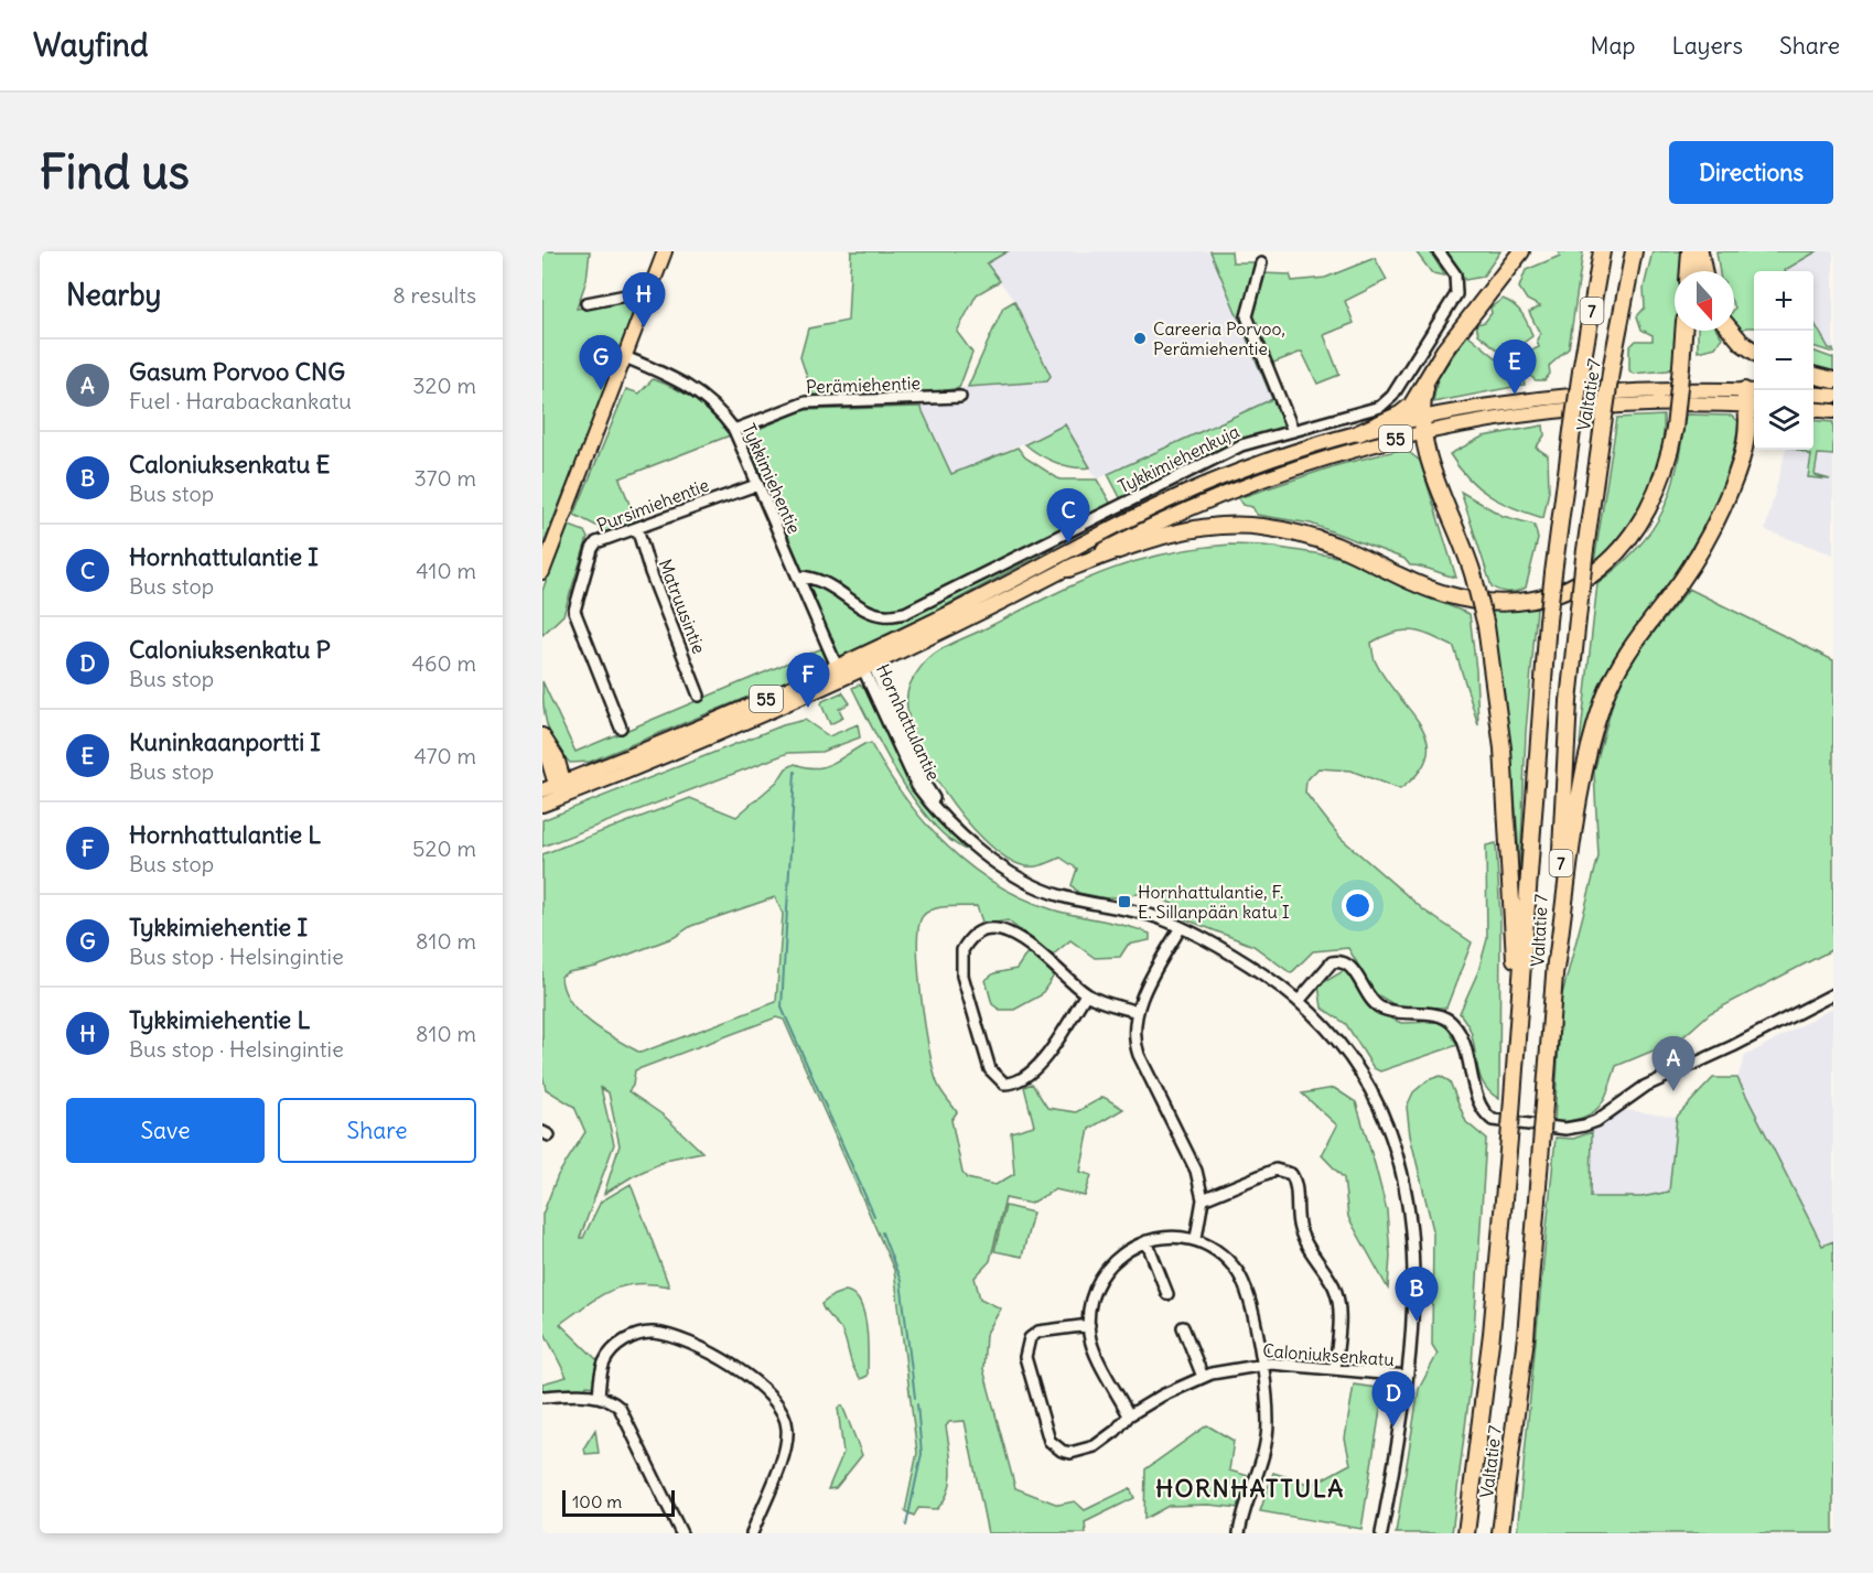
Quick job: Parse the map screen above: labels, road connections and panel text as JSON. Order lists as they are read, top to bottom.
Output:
{
  "streets": {
    "highway": ["7", "Valtatie 7"],
    "main road": ["55"],
    "street": [
      "Perämiehentie",
      "Tykkimiehenkuja",
      "Tykkimiehentie",
      "Pursimiehentie",
      "Matruusintie",
      "Hornhattulantie",
      "Caloniuksenkatu"
    ]
  },
  "crossings": [
    ["Perämiehentie", "Tykkimiehentie"],
    ["55", "Hornhattulantie"],
    ["Tykkimiehenkuja", "Tykkimiehentie"],
    ["Tykkimiehentie", "Pursimiehentie"],
    ["Pursimiehentie", "Matruusintie"],
    ["Hornhattulantie", "Caloniuksenkatu"]
  ],
  "districts": ["HORNHATTULA"],
  "places": {
    "other": ["Careeria Porvoo, Perämiehentie"],
    "transit": ["Hornhattulantie, F. E. Sillanpään katu I"]
  },
  "scale_bar": "100 m",
  "north": "bottom",
  "page": {
    "header": "Wayfind",
    "nav": ["Map", "Layers", "Share"],
    "buttons": [
      "Directions",
      ["Save", "Share"]
    ],
    "title": "Find us",
    "heading": ["Nearby", "8 results"],
    "map_buttons": ["+", "−"],
    "pins": [
      "H",
      "G",
      "E",
      "C",
      "F",
      "A",
      "B",
      "D"
    ],
    "list": [
      {
        "mark": "A",
        "name": "Gasum Porvoo CNG",
        "note": "Fuel · Harabackankatu",
        "value": "320 m"
      },
      {
        "mark": "B",
        "name": "Caloniuksenkatu E",
        "note": "Bus stop",
        "value": "370 m"
      },
      {
        "mark": "C",
        "name": "Hornhattulantie I",
        "note": "Bus stop",
        "value": "410 m"
      },
      {
        "mark": "D",
        "name": "Caloniuksenkatu P",
        "note": "Bus stop",
        "value": "460 m"
      },
      {
        "mark": "E",
        "name": "Kuninkaanportti I",
        "note": "Bus stop",
        "value": "470 m"
      },
      {
        "mark": "F",
        "name": "Hornhattulantie L",
        "note": "Bus stop",
        "value": "520 m"
      },
      {
        "mark": "G",
        "name": "Tykkimiehentie I",
        "note": "Bus stop · Helsingintie",
        "value": "810 m"
      },
      {
        "mark": "H",
        "name": "Tykkimiehentie L",
        "note": "Bus stop · Helsingintie",
        "value": "810 m"
      }
    ],
    "scale": "100 m"
  }
}
